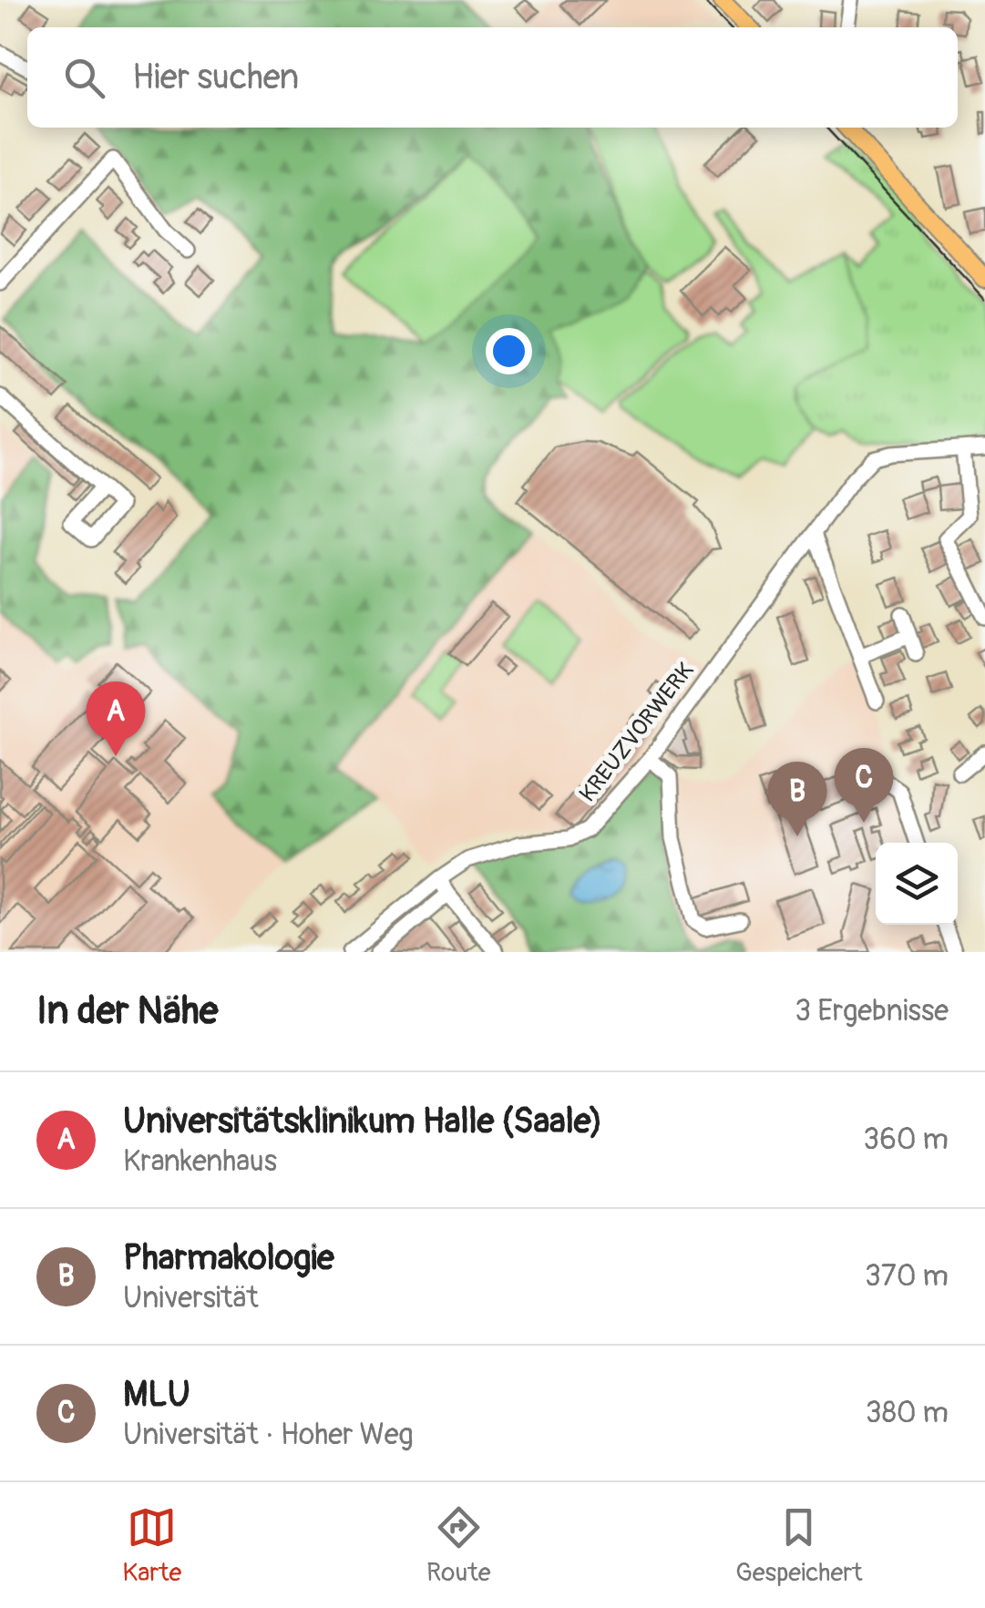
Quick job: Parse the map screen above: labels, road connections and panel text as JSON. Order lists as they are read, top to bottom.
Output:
{
  "streets": {
    "street": ["KREUZVORWERK"]
  },
  "page": {
    "search": "Hier suchen",
    "pins": ["A", "C", "B"],
    "heading": ["In der Nähe", "3 Ergebnisse"],
    "list": [
      {
        "mark": "A",
        "name": "Universitätsklinikum Halle (Saale)",
        "note": "Krankenhaus",
        "value": "360 m"
      },
      {
        "mark": "B",
        "name": "Pharmakologie",
        "note": "Universität",
        "value": "370 m"
      },
      {
        "mark": "C",
        "name": "MLU",
        "note": "Universität · Hoher Weg",
        "value": "380 m"
      }
    ],
    "nav": ["Karte", "Route", "Gespeichert"]
  }
}
